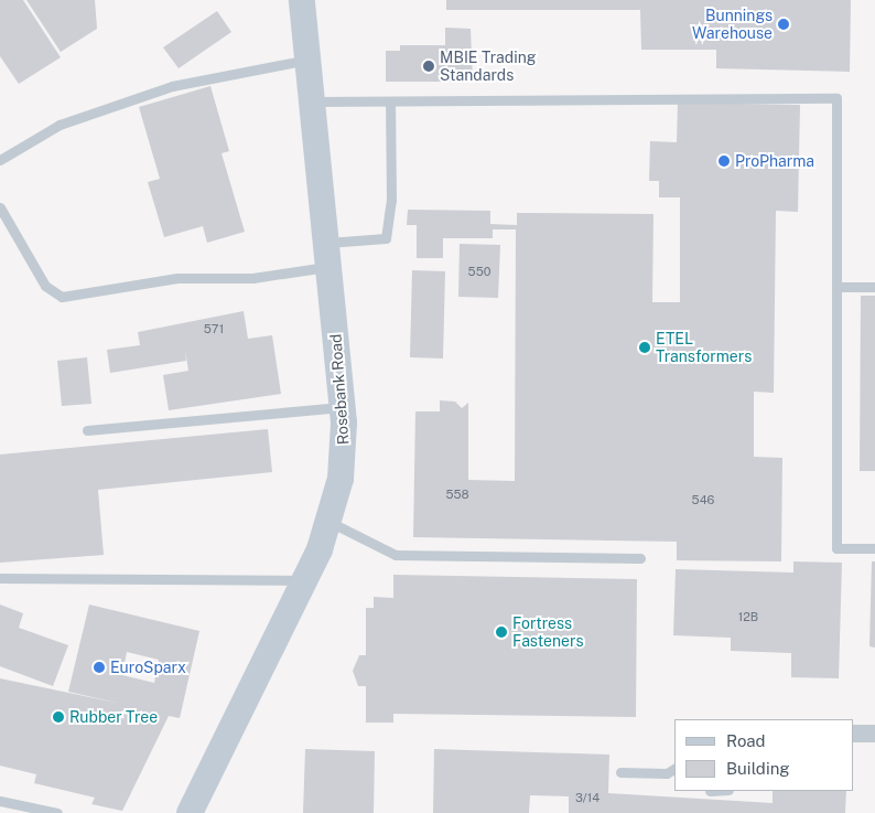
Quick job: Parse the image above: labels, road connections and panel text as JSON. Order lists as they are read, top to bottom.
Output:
{
  "streets": {
    "main road": ["Rosebank Road"]
  },
  "places": [
    "Bunnings Warehouse",
    "MBIE Trading Standards",
    "ProPharma",
    "ETEL Transformers",
    "Fortress Fasteners",
    "EuroSparx",
    "Rubber Tree"
  ],
  "house_numbers": [
    "550",
    "571",
    "558",
    "546",
    "12B",
    "3/14"
  ],
  "legend": ["Road", "Building"]
}
